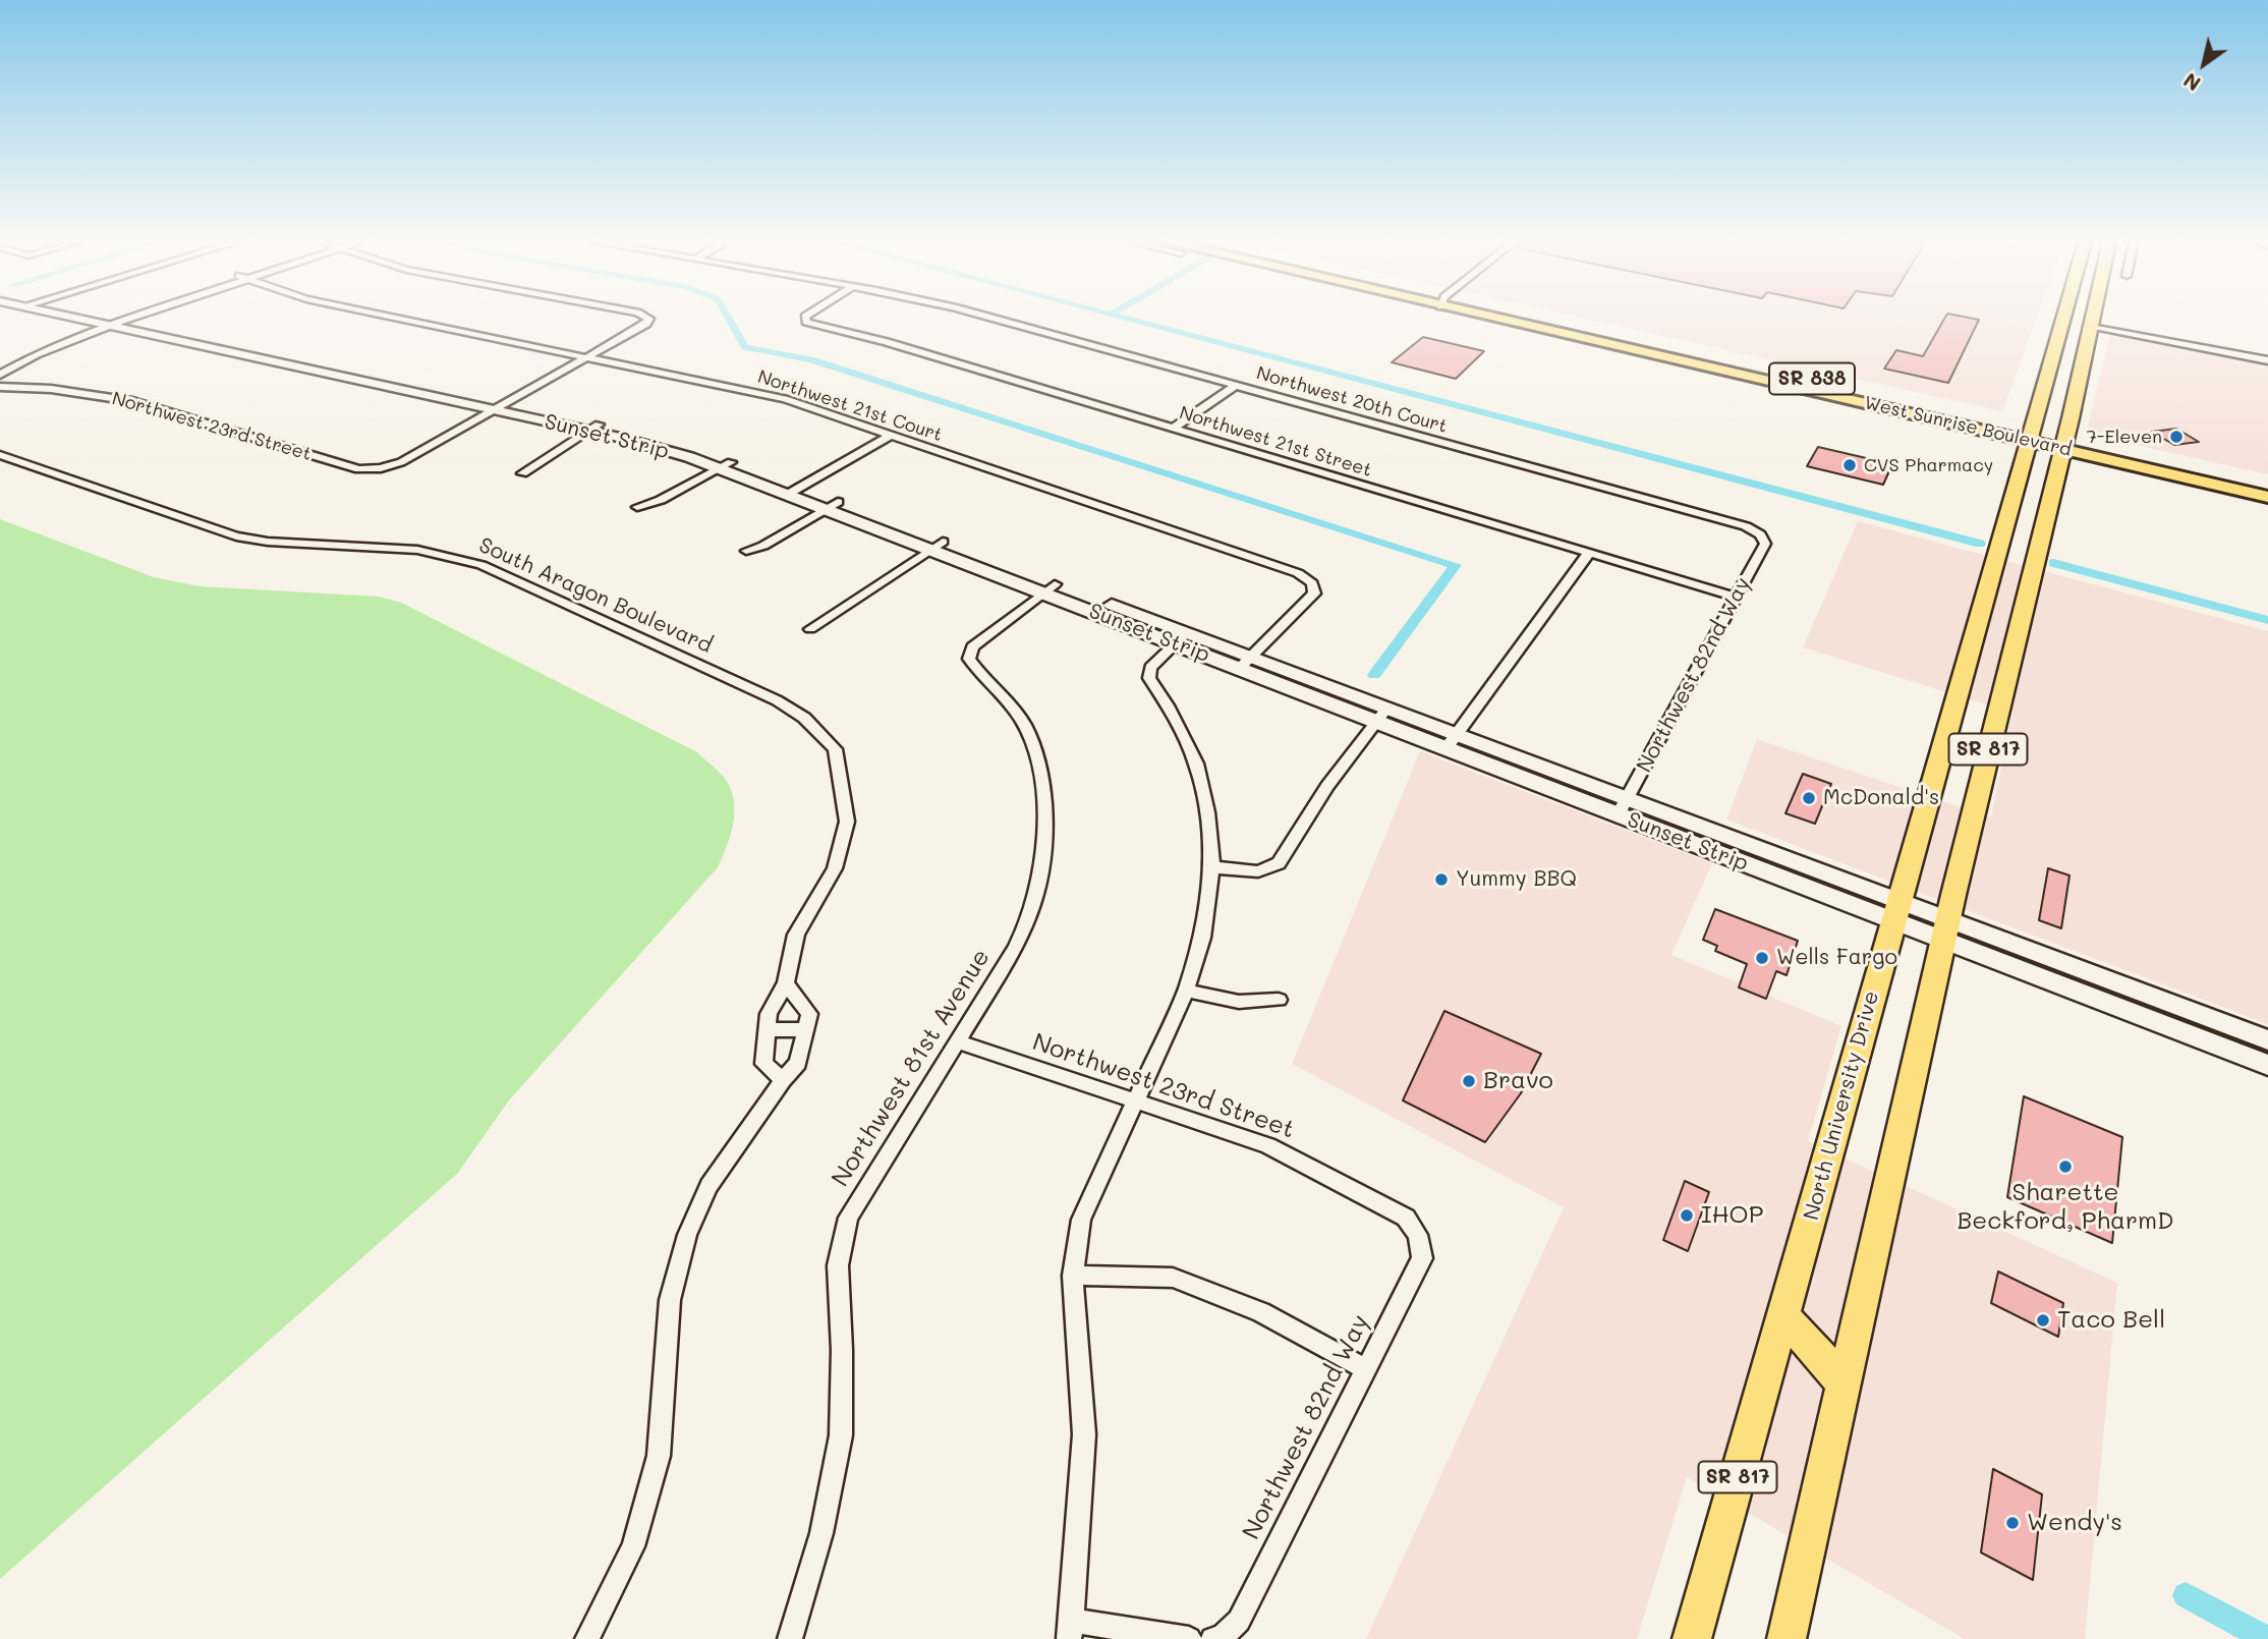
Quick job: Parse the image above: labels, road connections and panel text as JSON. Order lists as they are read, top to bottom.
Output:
{
  "streets": {
    "highway": ["SR 838", "West Sunrise Boulevard"],
    "main road": ["SR 817", "North University Drive"],
    "street": [
      "Northwest 20th Court",
      "Northwest 21st Court",
      "Northwest 23rd Street",
      "Sunset Strip",
      "Northwest 21st Street",
      "South Aragon Boulevard",
      "Northwest 82nd Way",
      "Northwest 81st Avenue"
    ]
  },
  "crossings": [
    ["Northwest 20th Court", "Northwest 82nd Way"],
    ["Northwest 21st Court", "Sunset Strip"],
    ["Northwest 23rd Street", "Sunset Strip"],
    ["Northwest 23rd Street", "Northwest 82nd Way"],
    ["Northwest 23rd Street", "Northwest 81st Avenue"],
    ["West Sunrise Boulevard", "SR 817"],
    ["West Sunrise Boulevard", "North University Drive"],
    ["Sunset Strip", "Northwest 82nd Way"],
    ["Sunset Strip", "SR 817"],
    ["Sunset Strip", "Northwest 81st Avenue"],
    ["Sunset Strip", "North University Drive"],
    ["Northwest 21st Street", "Northwest 82nd Way"]
  ],
  "places": [
    "7-Eleven",
    "CVS Pharmacy",
    "McDonald's",
    "Yummy BBQ",
    "Wells Fargo",
    "Bravo",
    "Sharette Beckford, PharmD",
    "IHOP",
    "Taco Bell",
    "Wendy's"
  ],
  "north": "bottom left"
}
